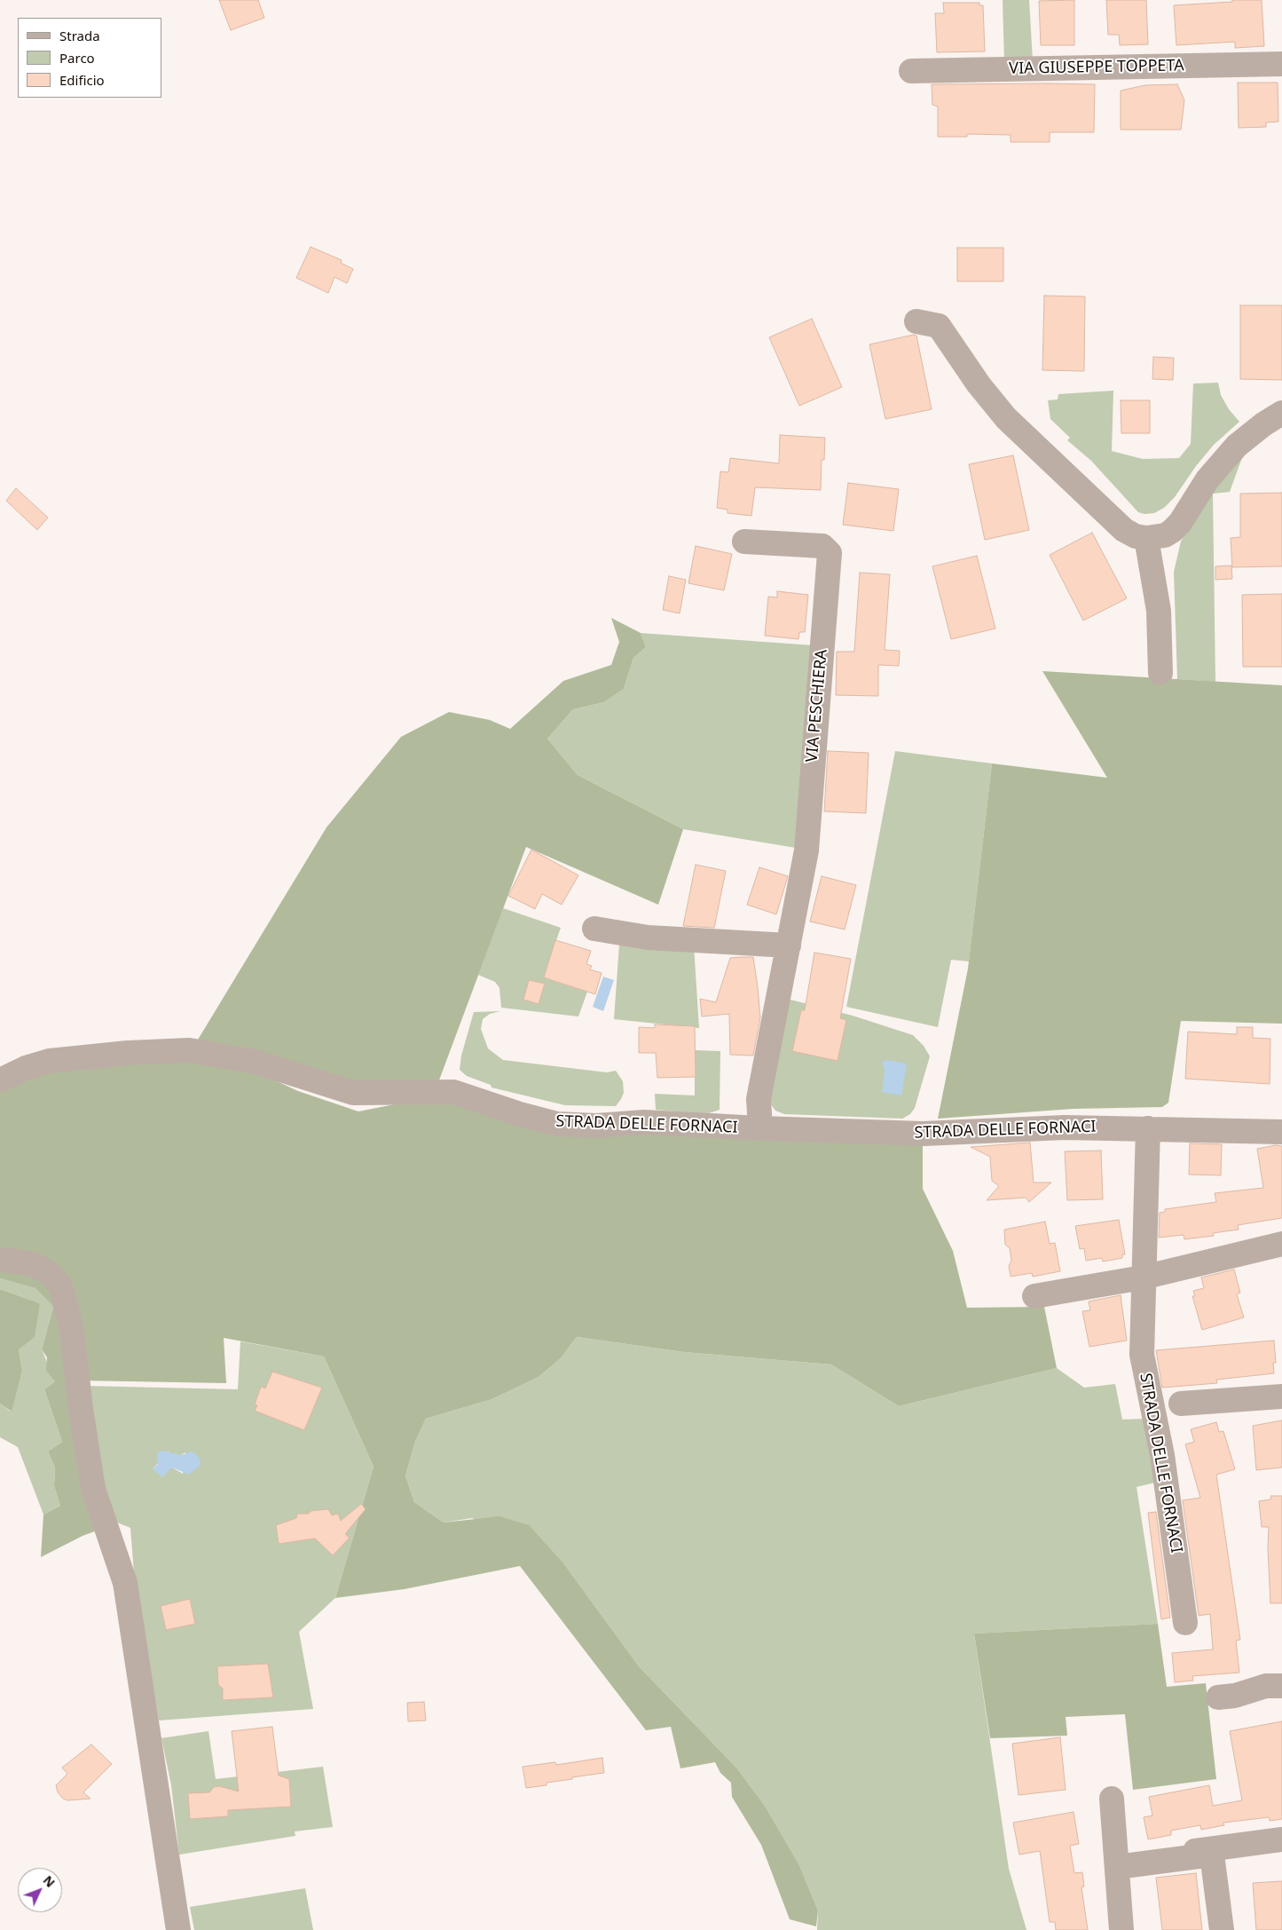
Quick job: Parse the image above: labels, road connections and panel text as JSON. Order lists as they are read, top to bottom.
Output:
{
  "streets": {
    "street": ["VIA GIUSEPPE TOPPETA", "VIA PESCHIERA", "STRADA DELLE FORNACI"]
  },
  "crossings": [
    ["VIA PESCHIERA", "STRADA DELLE FORNACI"]
  ],
  "legend": ["Strada", "Parco", "Edificio"],
  "north": "top right"
}
